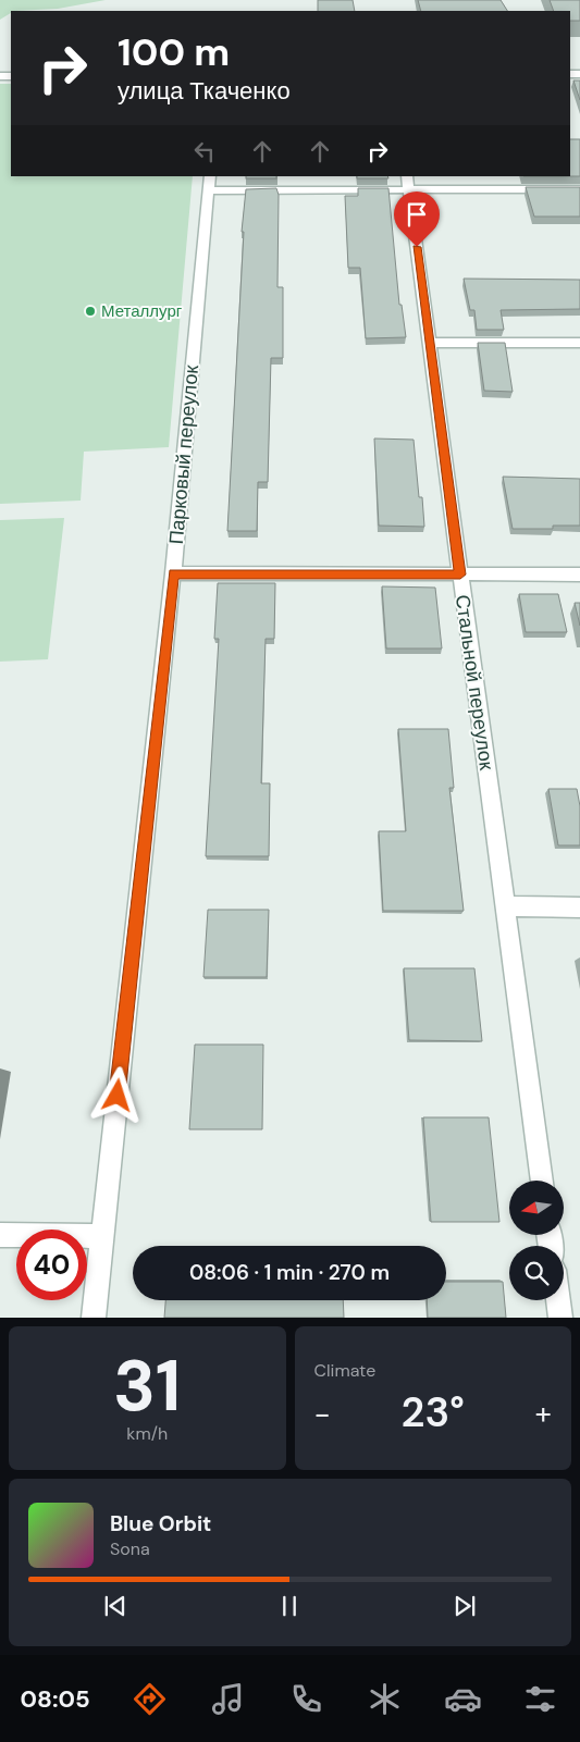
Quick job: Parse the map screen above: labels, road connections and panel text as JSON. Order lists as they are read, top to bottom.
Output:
{
  "streets": {
    "street": ["Парковый переулок", "Стальной переулок"]
  },
  "places": ["Металлург"],
  "north": "left",
  "page": {
    "turn": ["100 m", "улица Ткаченко"],
    "limit": "40",
    "trip": "08:06 · 1 min · 270 m",
    "tile": [
      ["31", "km/h"],
      "Climate"
    ],
    "heat": ["−", "23°", "+"],
    "song": ["Blue Orbit", "Sona"],
    "tabs": "08:05"
  }
}
